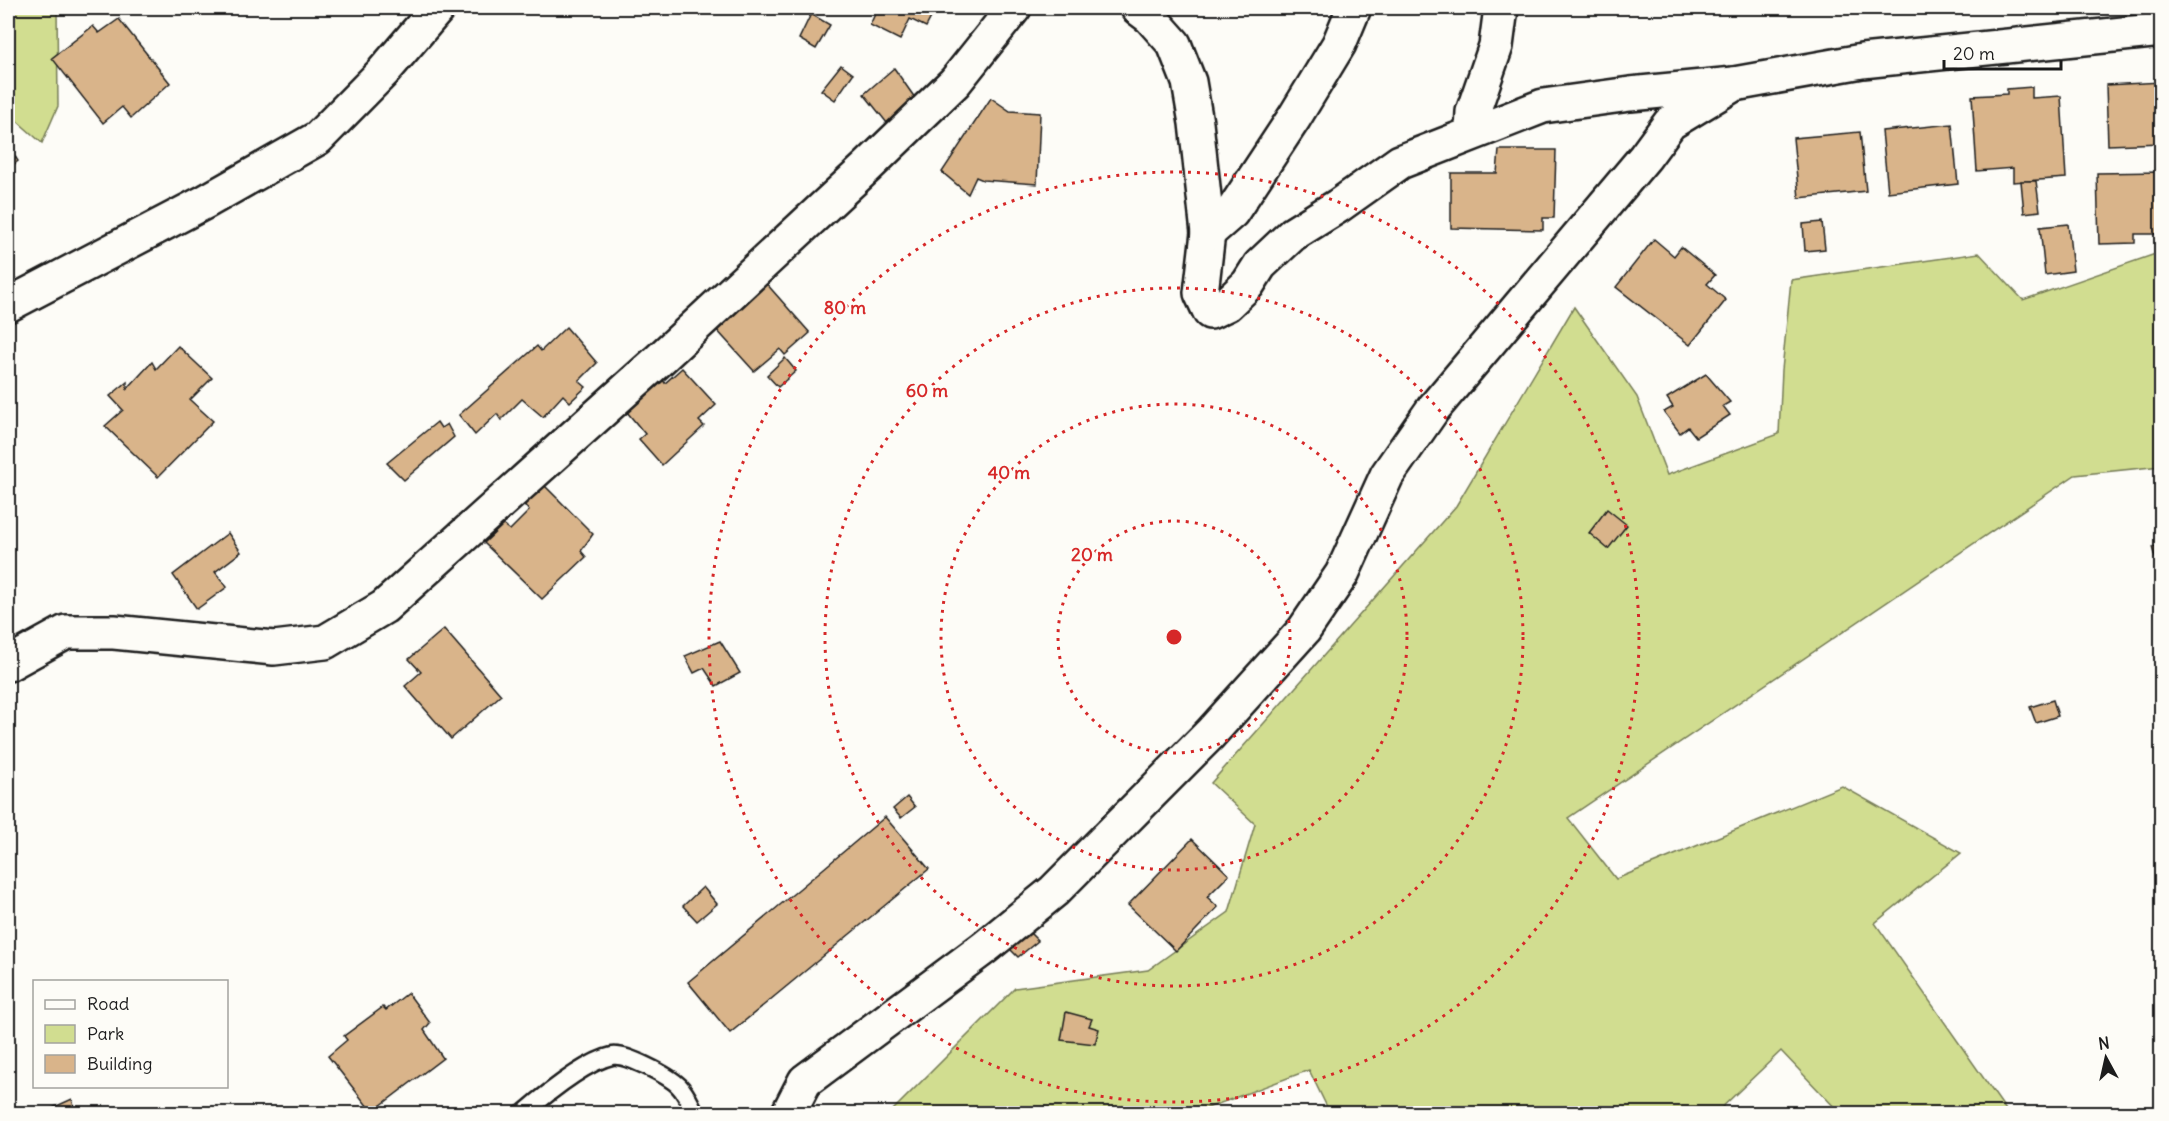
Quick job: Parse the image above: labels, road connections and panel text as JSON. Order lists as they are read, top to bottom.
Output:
{
  "legend": ["Road", "Park", "Building"],
  "scale_bar": "20 m",
  "north": "top",
  "rings": [
    "80 m",
    "60 m",
    "40 m",
    "20 m"
  ]
}
